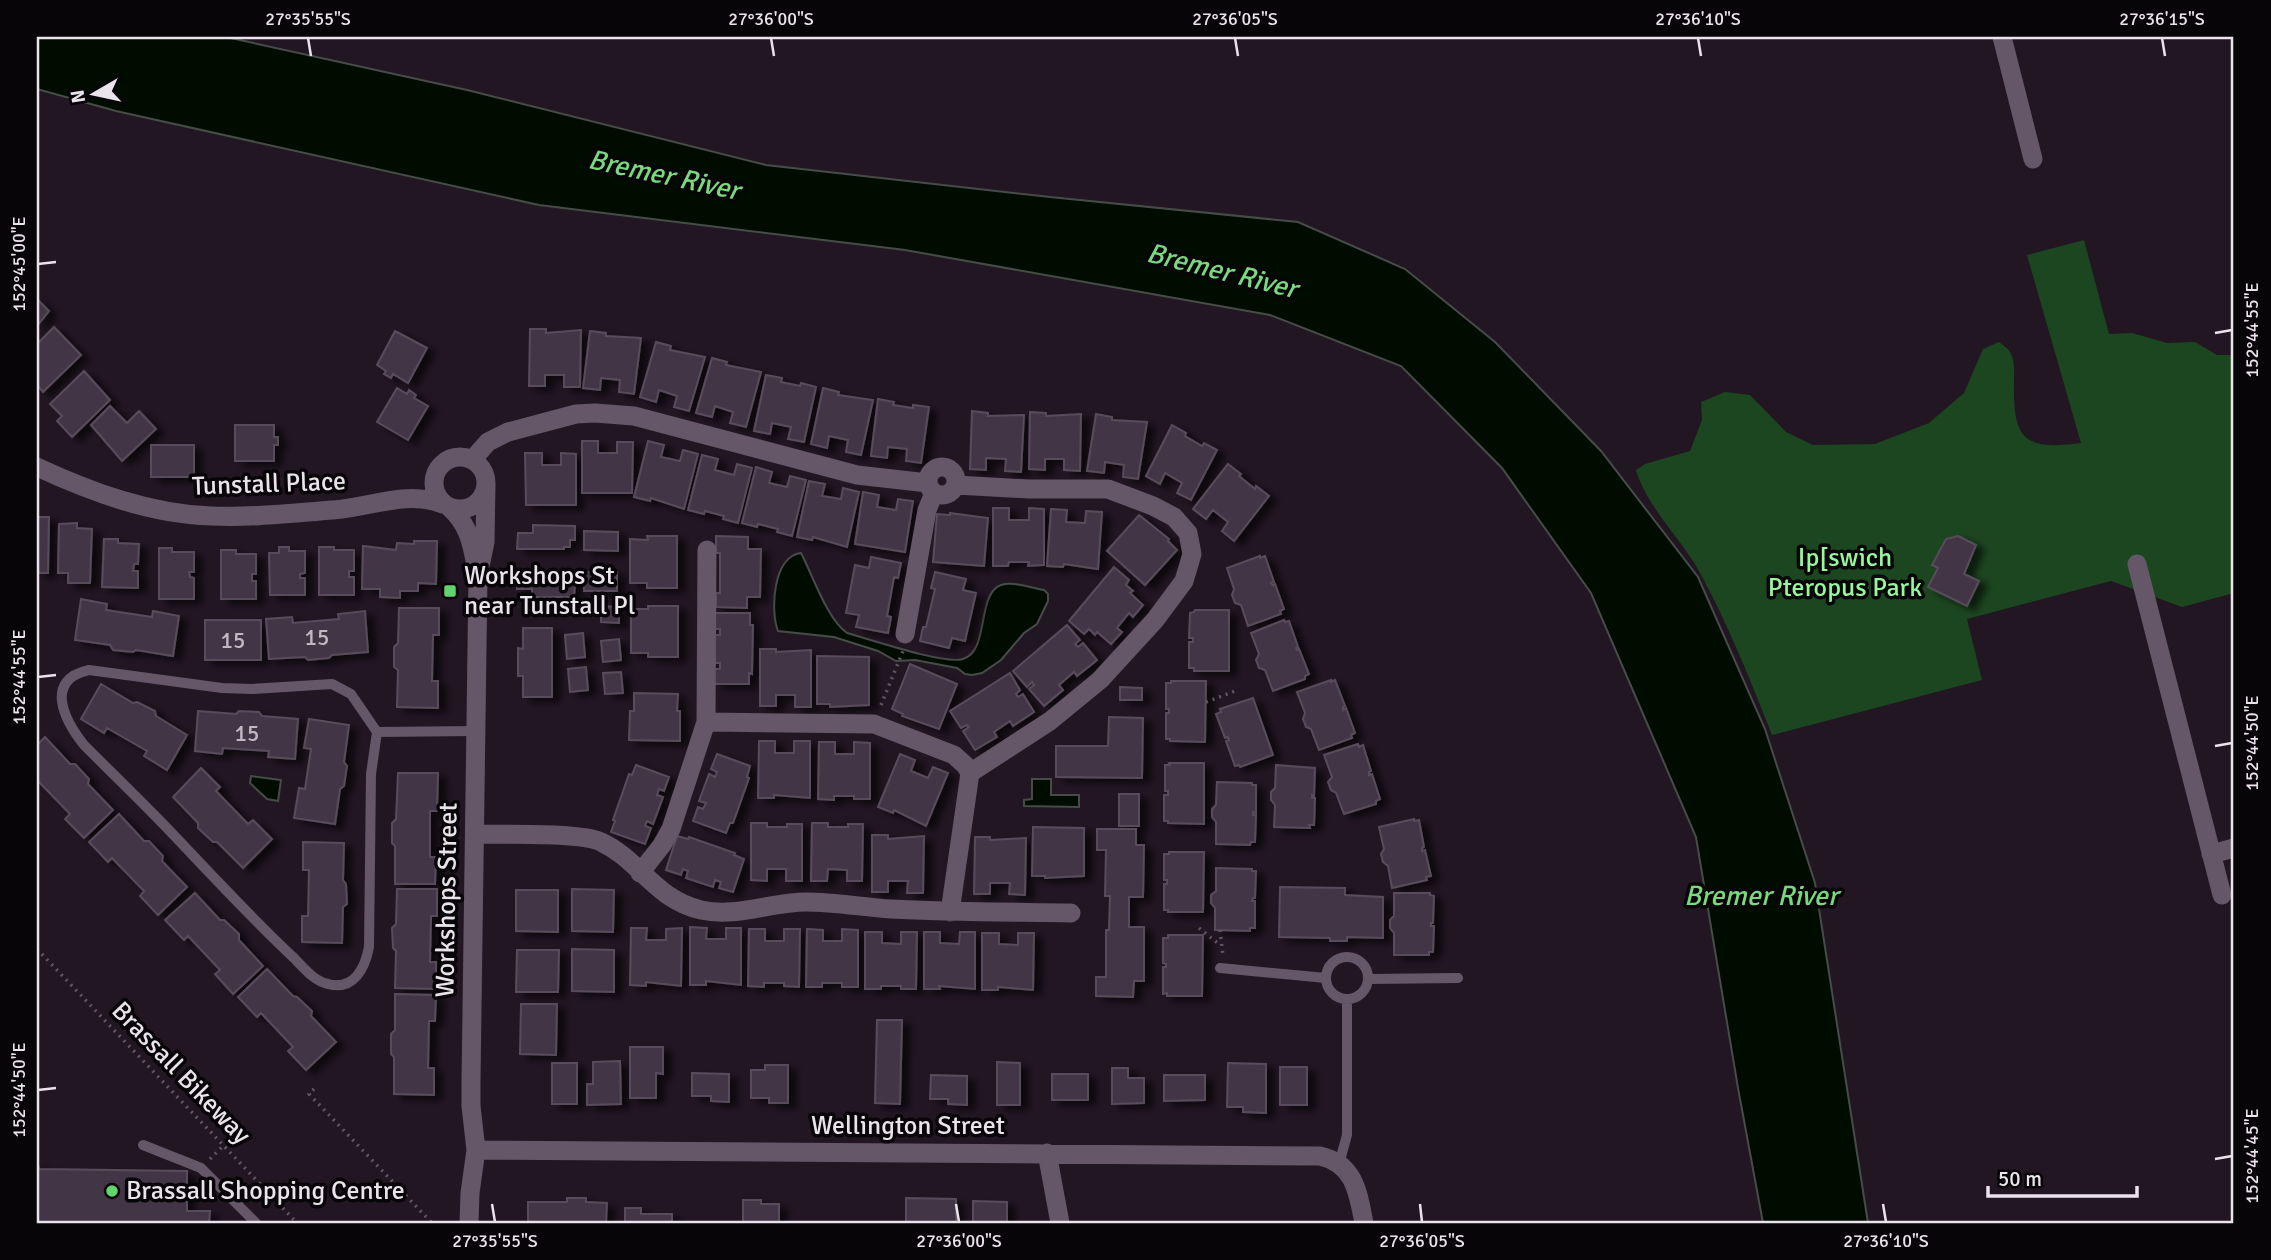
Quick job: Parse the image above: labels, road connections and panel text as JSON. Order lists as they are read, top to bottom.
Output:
{
  "streets": {
    "street": ["Tunstall Place", "Workshops Street", "Wellington Street"],
    "path": ["Brassall Bikeway"]
  },
  "crossings": [
    ["Tunstall Place", "Workshops Street"],
    ["Workshops Street", "Wellington Street"]
  ],
  "water": ["Bremer River"],
  "parks": ["Ip[swich Pteropus Park"],
  "places": {
    "transit": ["Workshops St near Tunstall Pl"],
    "other": ["Brassall Shopping Centre"]
  },
  "house_numbers": ["15", "15", "15"],
  "scale_bar": "50 m",
  "north": "left",
  "coordinates": [
    "27°35'55\"S",
    "27°36'00\"S",
    "27°36'05\"S",
    "27°36'10\"S",
    "27°36'15\"S",
    "152°45'00\"E",
    "152°44'55\"E",
    "152°44'50\"E",
    "152°44'45\"E"
  ]
}
